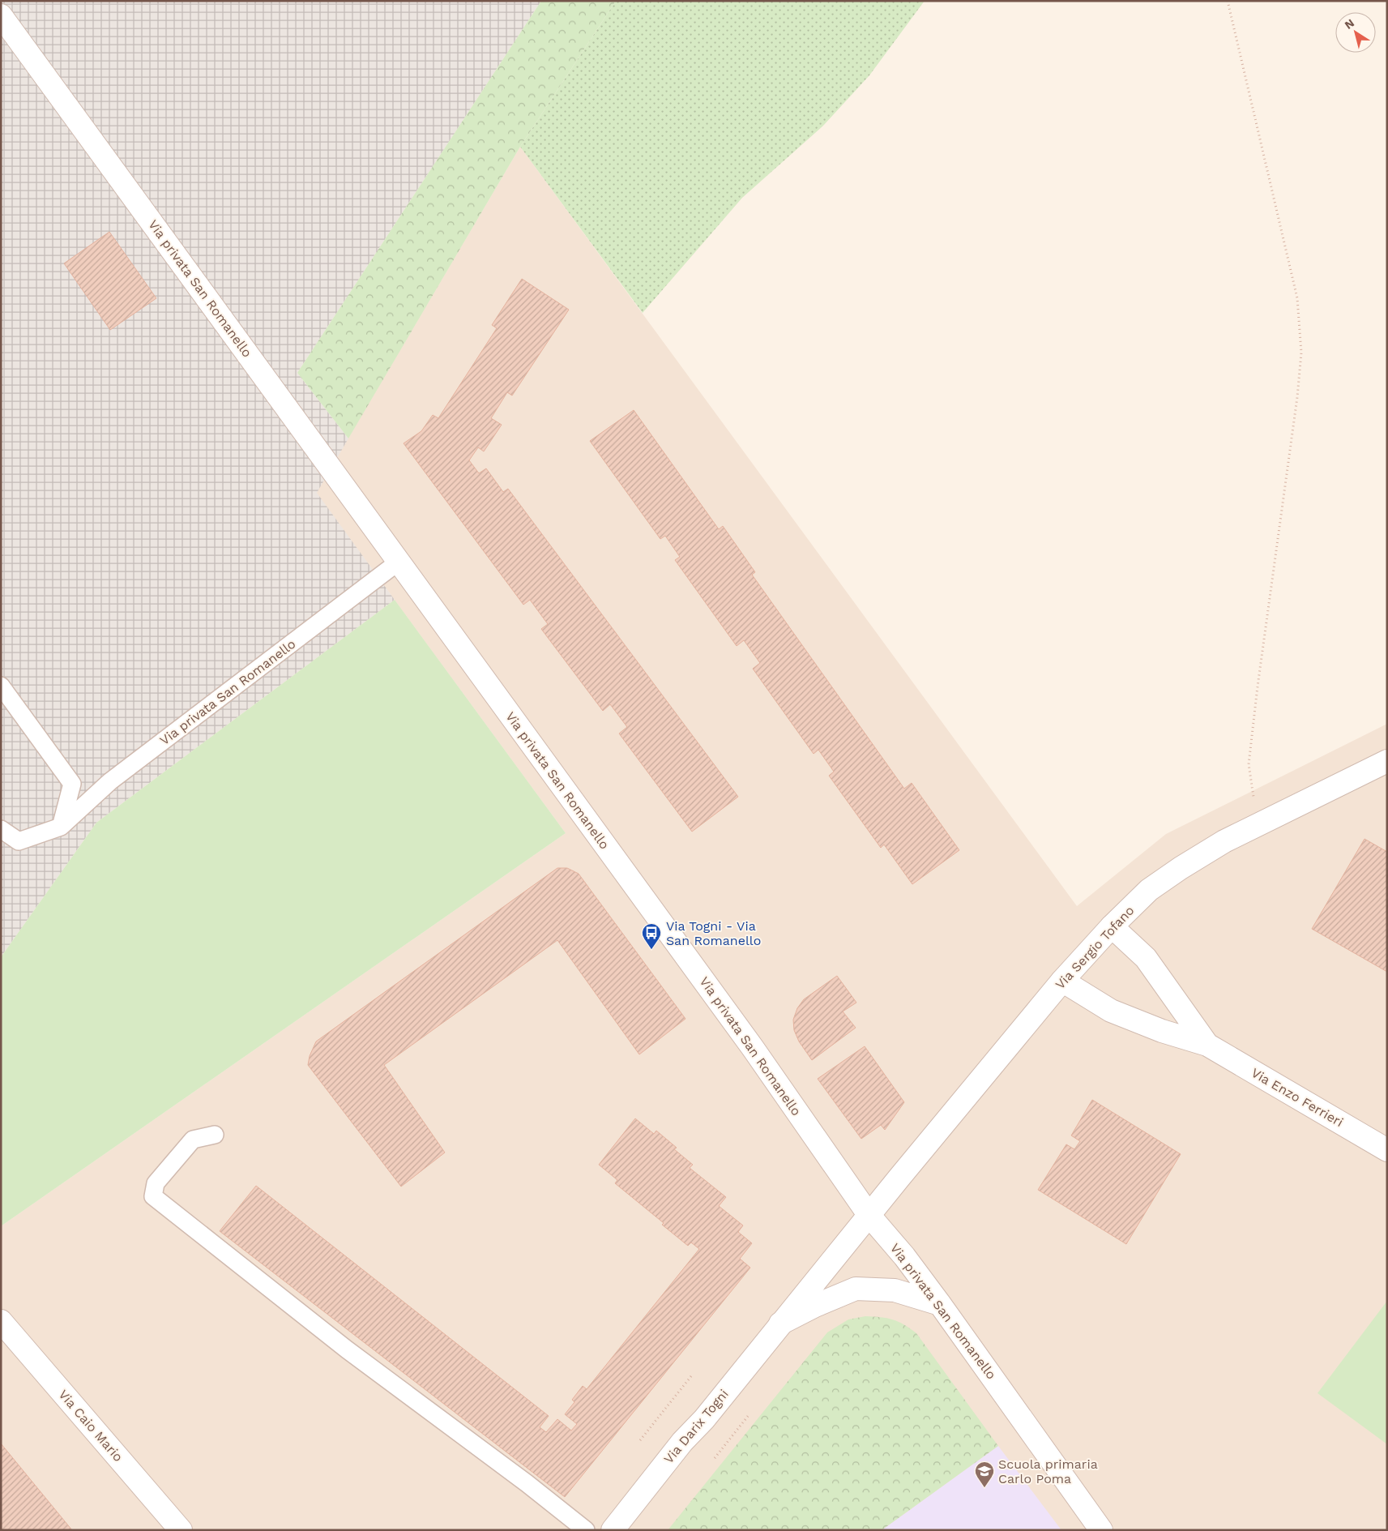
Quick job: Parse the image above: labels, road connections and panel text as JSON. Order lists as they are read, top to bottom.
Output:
{
  "streets": {
    "street": [
      "Via privata San Romanello",
      "Via Sergio Tofano",
      "Via Enzo Ferrieri",
      "Via Caio Mario",
      "Via Darix Togni"
    ]
  },
  "crossings": [
    ["Via privata San Romanello", "Via Sergio Tofano"],
    ["Via privata San Romanello", "Via Darix Togni"],
    ["Via Sergio Tofano", "Via Enzo Ferrieri"],
    ["Via Sergio Tofano", "Via Darix Togni"]
  ],
  "places": {
    "bus stop": ["Via Togni - Via San Romanello"],
    "school or university": ["Scuola primaria Carlo Poma"]
  },
  "north": "top left"
}
